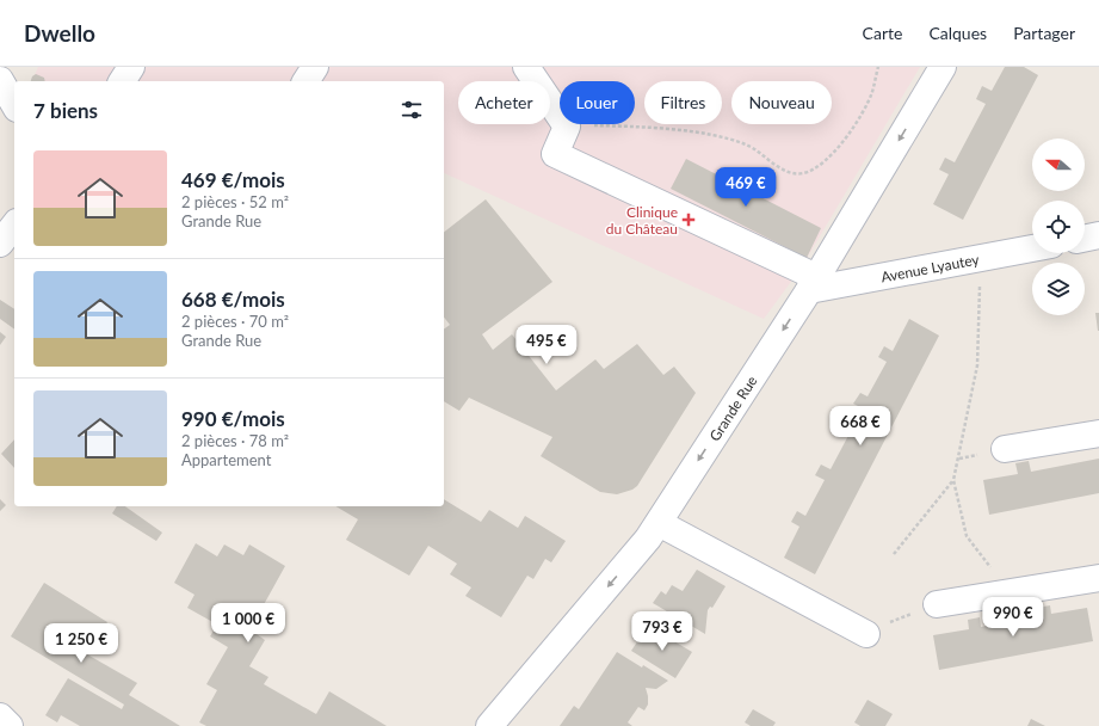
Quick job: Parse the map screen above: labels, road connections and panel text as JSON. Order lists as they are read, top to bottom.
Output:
{
  "streets": {
    "street": ["Avenue Lyautey", "Grande Rue"]
  },
  "crossings": [
    ["Avenue Lyautey", "Grande Rue"]
  ],
  "one_way": ["Grande Rue"],
  "places": {
    "health": ["Clinique du Château"]
  },
  "north": "left",
  "page": {
    "header": "Dwello",
    "nav": ["Carte", "Calques", "Partager"],
    "chip": [
      "Acheter",
      "Louer",
      "Filtres",
      "Nouveau"
    ],
    "heading": "7 biens",
    "list": [
      {
        "name": "469 €/mois",
        "note": "2 pièces · 52 m² · Grande Rue"
      },
      {
        "name": "668 €/mois",
        "note": "2 pièces · 70 m² · Grande Rue"
      },
      {
        "name": "990 €/mois",
        "note": "2 pièces · 78 m² · Appartement"
      }
    ],
    "price": [
      "469 €",
      "495 €",
      "668 €",
      "990 €",
      "1 000 €",
      "793 €",
      "1 250 €"
    ]
  }
}
